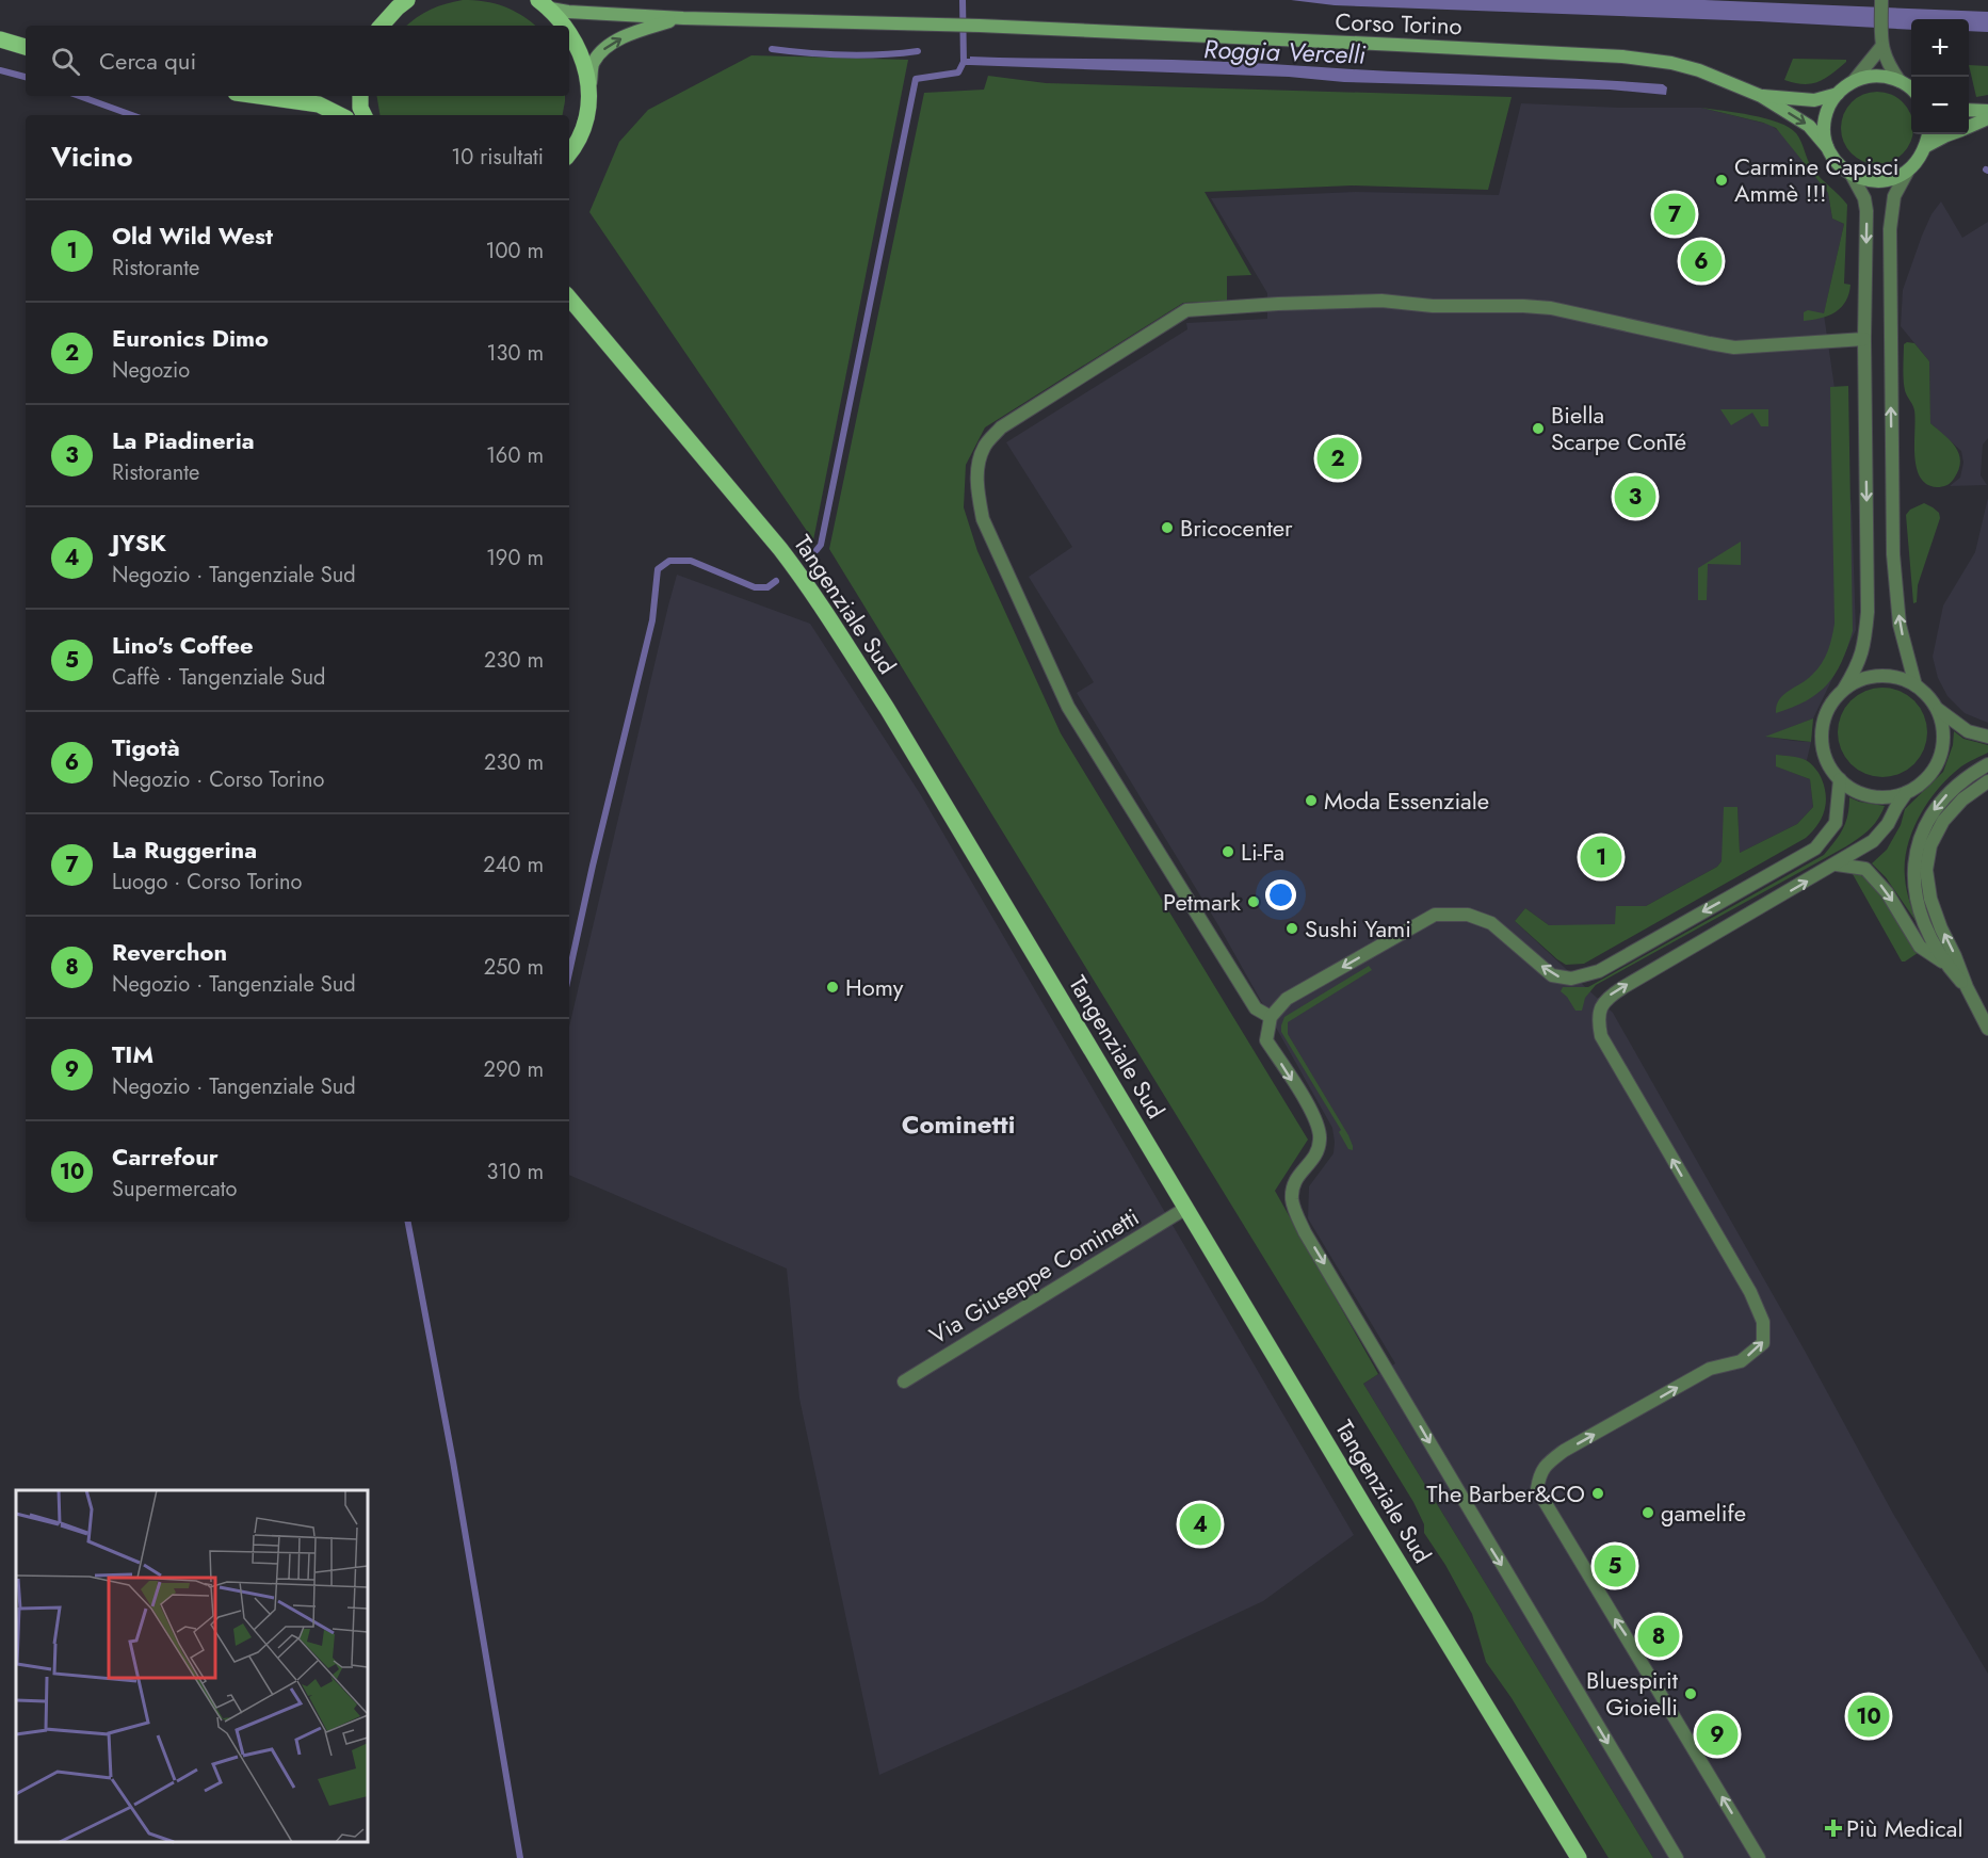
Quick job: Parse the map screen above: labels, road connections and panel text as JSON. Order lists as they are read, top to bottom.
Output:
{
  "streets": {
    "main road": ["Corso Torino", "Tangenziale Sud"],
    "street": ["Via Giuseppe Cominetti"]
  },
  "crossings": [
    ["Tangenziale Sud", "Via Giuseppe Cominetti"]
  ],
  "districts": ["Cominetti"],
  "water": ["Roggia Vercelli"],
  "places": {
    "other": [
      "Carmine Capisci Ammè !!!",
      "Biella Scarpe ConTé",
      "Bricocenter",
      "Moda Essenziale",
      "Li-Fa",
      "Petmark",
      "Sushi Yami",
      "Homy",
      "The Barber&CO",
      "gamelife",
      "Bluespirit Gioielli"
    ],
    "health": ["Più Medical"]
  },
  "page": {
    "map_buttons": ["+", "−"],
    "search": "Cerca qui",
    "heading": ["Vicino", "10 risultati"],
    "pins": [
      "7",
      "6",
      "2",
      "3",
      "1",
      "4",
      "5",
      "8",
      "10",
      "9"
    ],
    "list": [
      {
        "mark": "1",
        "name": "Old Wild West",
        "note": "Ristorante",
        "value": "100 m"
      },
      {
        "mark": "2",
        "name": "Euronics Dimo",
        "note": "Negozio",
        "value": "130 m"
      },
      {
        "mark": "3",
        "name": "La Piadineria",
        "note": "Ristorante",
        "value": "160 m"
      },
      {
        "mark": "4",
        "name": "JYSK",
        "note": "Negozio · Tangenziale Sud",
        "value": "190 m"
      },
      {
        "mark": "5",
        "name": "Lino's Coffee",
        "note": "Caffè · Tangenziale Sud",
        "value": "230 m"
      },
      {
        "mark": "6",
        "name": "Tigotà",
        "note": "Negozio · Corso Torino",
        "value": "230 m"
      },
      {
        "mark": "7",
        "name": "La Ruggerina",
        "note": "Luogo · Corso Torino",
        "value": "240 m"
      },
      {
        "mark": "8",
        "name": "Reverchon",
        "note": "Negozio · Tangenziale Sud",
        "value": "250 m"
      },
      {
        "mark": "9",
        "name": "TIM",
        "note": "Negozio · Tangenziale Sud",
        "value": "290 m"
      },
      {
        "mark": "10",
        "name": "Carrefour",
        "note": "Supermercato",
        "value": "310 m"
      }
    ]
  }
}
